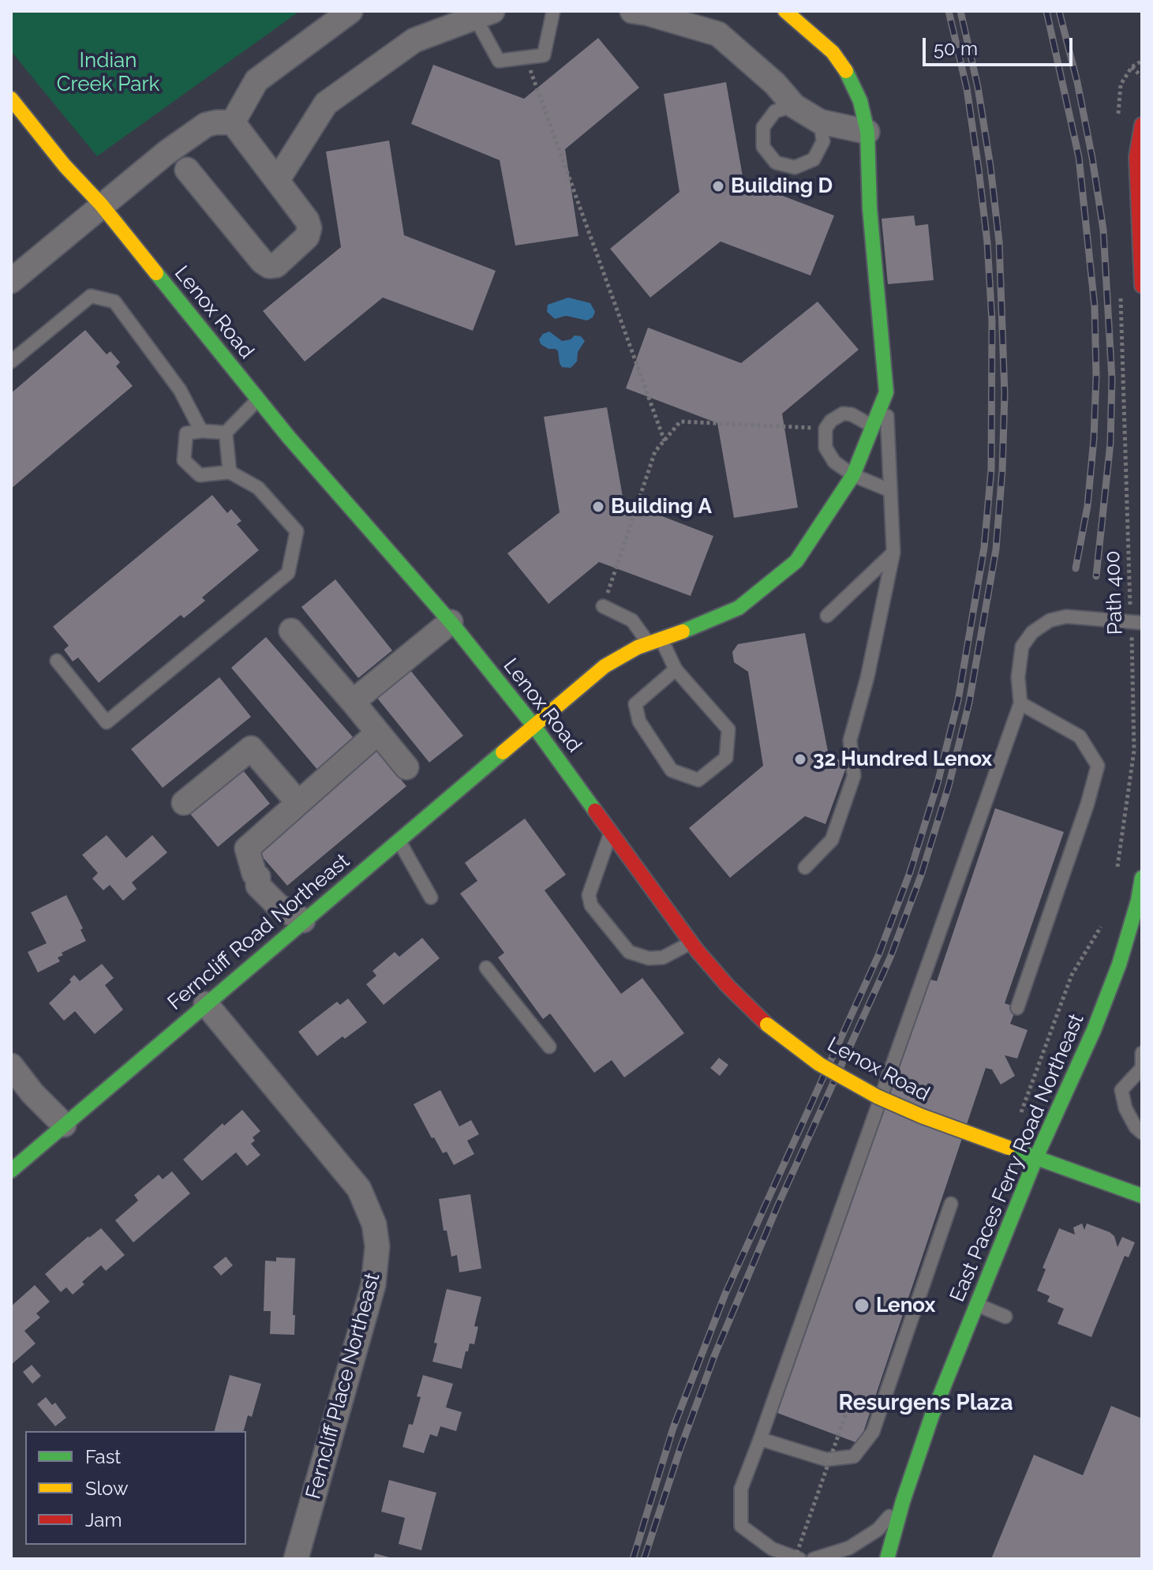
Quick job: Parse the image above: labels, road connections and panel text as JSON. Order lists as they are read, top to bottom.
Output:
{
  "streets": {
    "street": [
      "Lenox Road",
      "Ferncliff Road Northeast",
      "East Paces Ferry Road Northeast",
      "Ferncliff Place Northeast"
    ],
    "path": ["Path 400"]
  },
  "crossings": [
    ["Lenox Road", "Ferncliff Road Northeast"],
    ["Lenox Road", "East Paces Ferry Road Northeast"],
    ["Ferncliff Road Northeast", "Ferncliff Place Northeast"]
  ],
  "districts": ["Resurgens Plaza"],
  "parks": ["Indian Creek Park"],
  "places": [
    "Building D",
    "Building A",
    "32 Hundred Lenox",
    "Lenox"
  ],
  "legend": ["Fast", "Slow", "Jam"],
  "scale_bar": "50 m"
}
